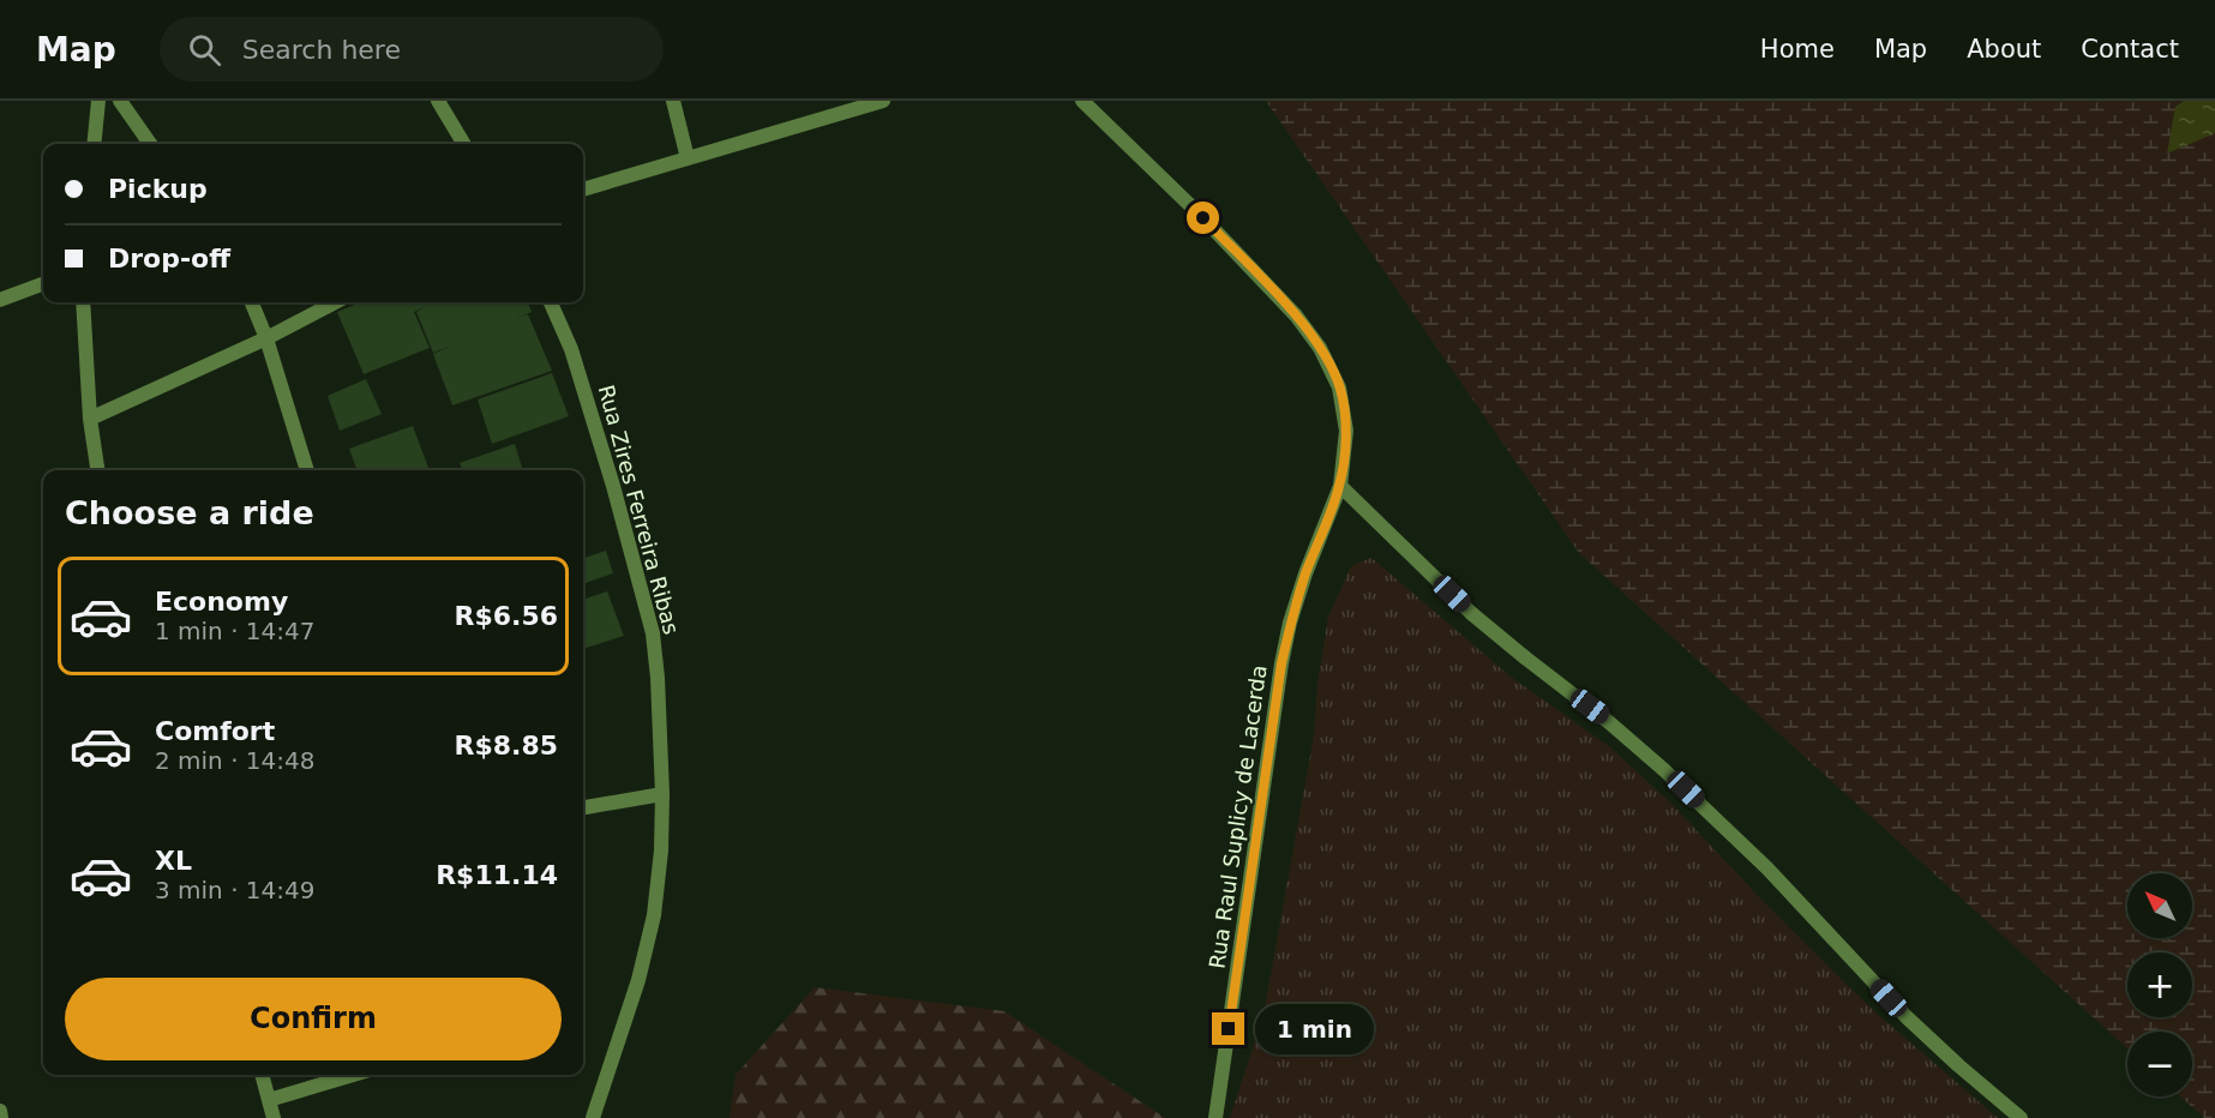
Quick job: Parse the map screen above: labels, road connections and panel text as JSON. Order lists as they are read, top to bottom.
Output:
{
  "streets": {
    "street": ["Rua Zires Ferreira Ribas", "Rua Raul Suplicy de Lacerda"]
  },
  "north": "top left",
  "page": {
    "header": "Map",
    "search": "Search here",
    "nav": [
      "Home",
      "Map",
      "About",
      "Contact"
    ],
    "banner": ["Pickup", "Drop-off"],
    "heading": "Choose a ride",
    "list": [
      {
        "name": "Economy",
        "note": "1 min · 14:47",
        "value": "R$6.56"
      },
      {
        "name": "Comfort",
        "note": "2 min · 14:48",
        "value": "R$8.85"
      },
      {
        "name": "XL",
        "note": "3 min · 14:49",
        "value": "R$11.14"
      }
    ],
    "map_buttons": ["+", "−"],
    "buttons": "Confirm",
    "bubble": "1 min"
  }
}
